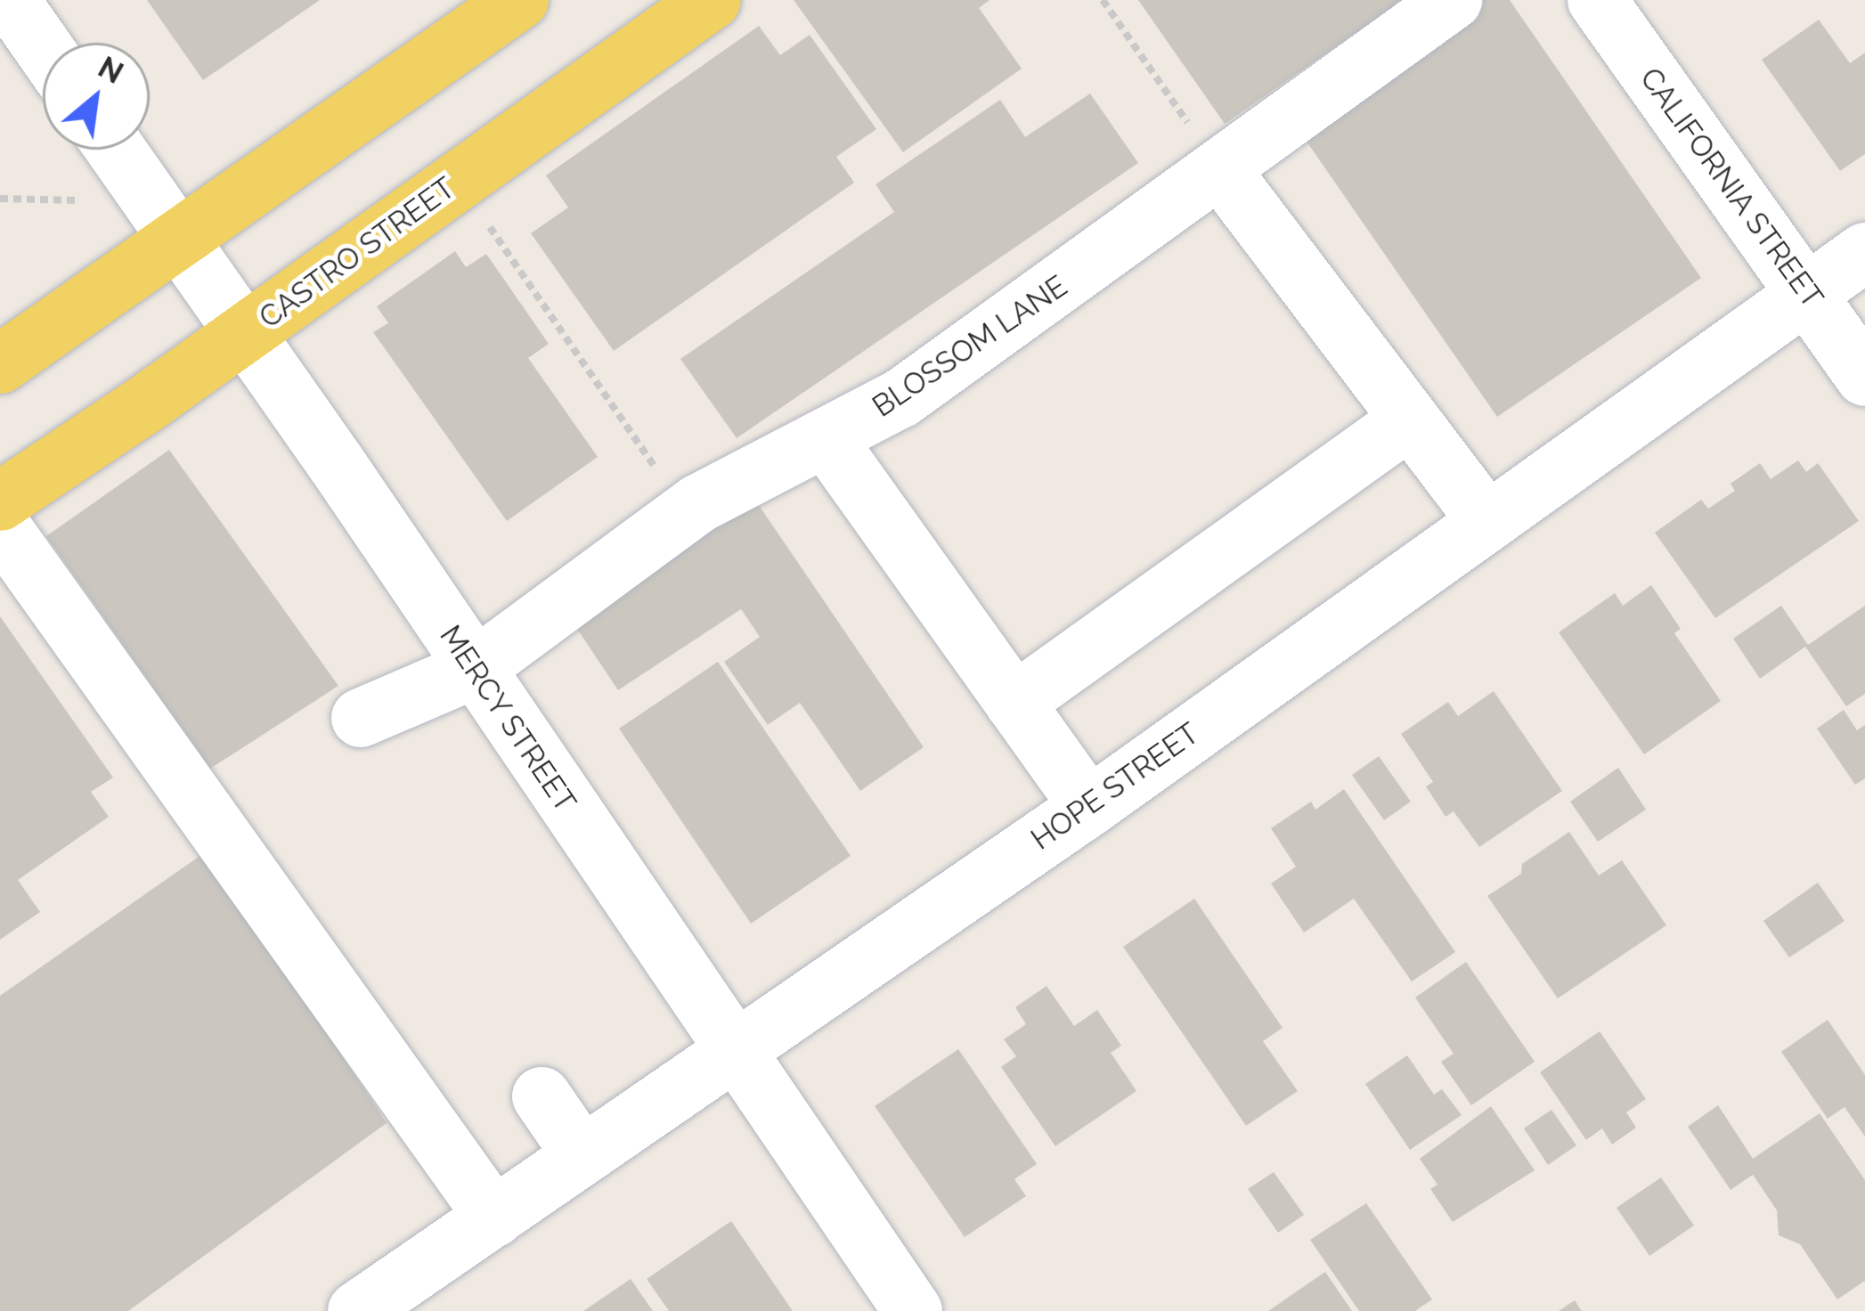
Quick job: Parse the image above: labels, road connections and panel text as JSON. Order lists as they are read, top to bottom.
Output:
{
  "streets": {
    "main road": ["CASTRO STREET"],
    "street": [
      "CALIFORNIA STREET",
      "BLOSSOM LANE",
      "MERCY STREET",
      "HOPE STREET"
    ]
  },
  "crossings": [
    ["CALIFORNIA STREET", "HOPE STREET"],
    ["CASTRO STREET", "MERCY STREET"],
    ["BLOSSOM LANE", "MERCY STREET"],
    ["MERCY STREET", "HOPE STREET"]
  ],
  "north": "top right"
}
